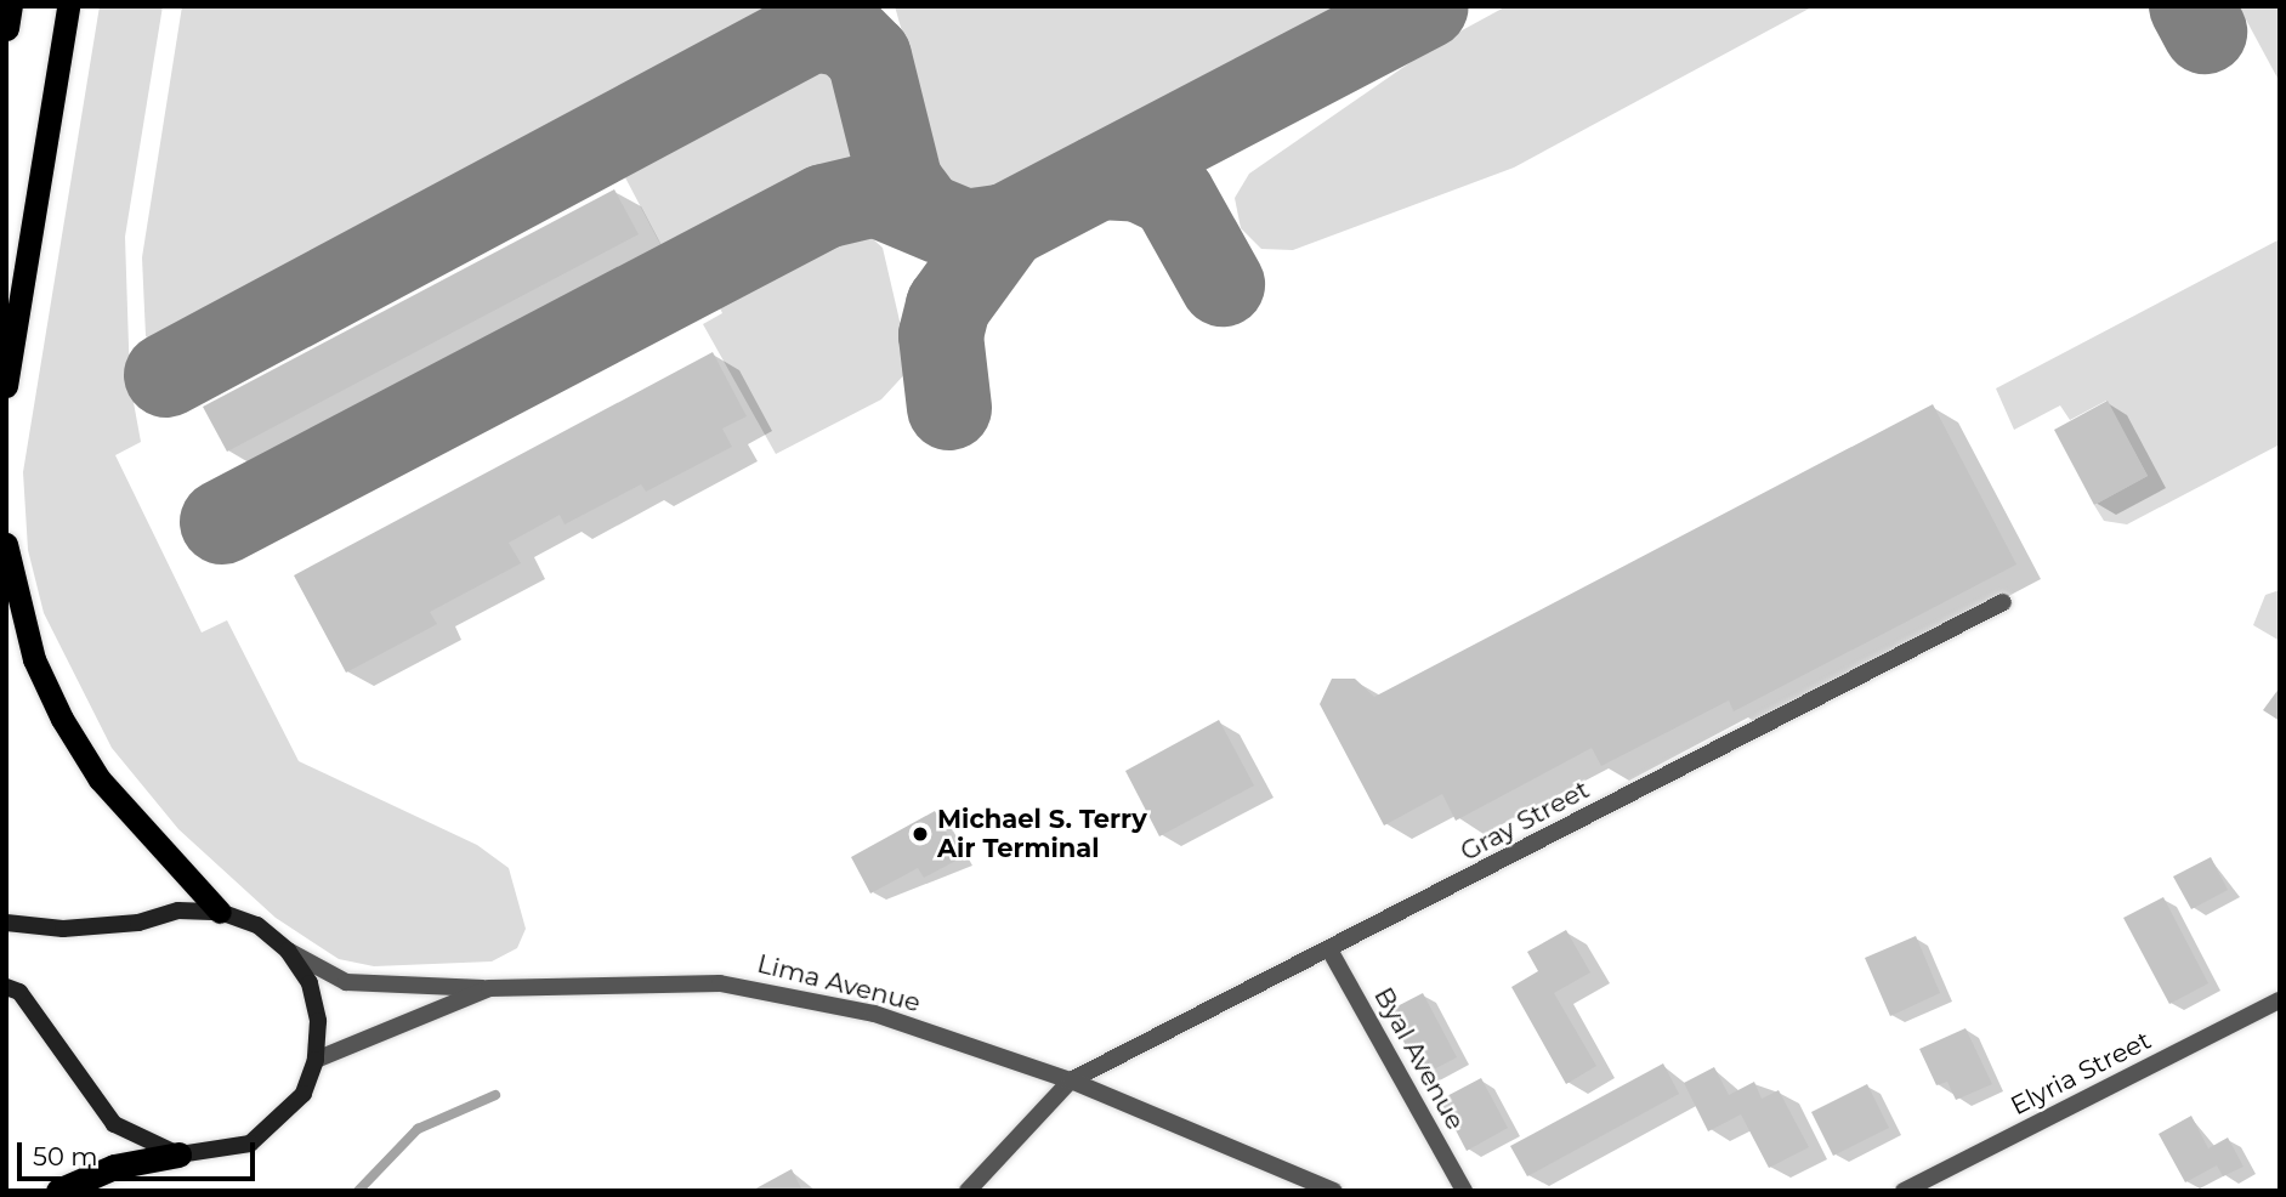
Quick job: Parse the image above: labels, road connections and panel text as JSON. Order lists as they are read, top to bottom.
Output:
{
  "streets": {
    "street": [
      "Gray Street",
      "Lima Avenue",
      "Byal Avenue",
      "Elyria Street"
    ]
  },
  "crossings": [
    ["Gray Street", "Lima Avenue"],
    ["Gray Street", "Byal Avenue"]
  ],
  "places": ["Michael S. Terry Air Terminal"],
  "scale_bar": "50 m"
}
